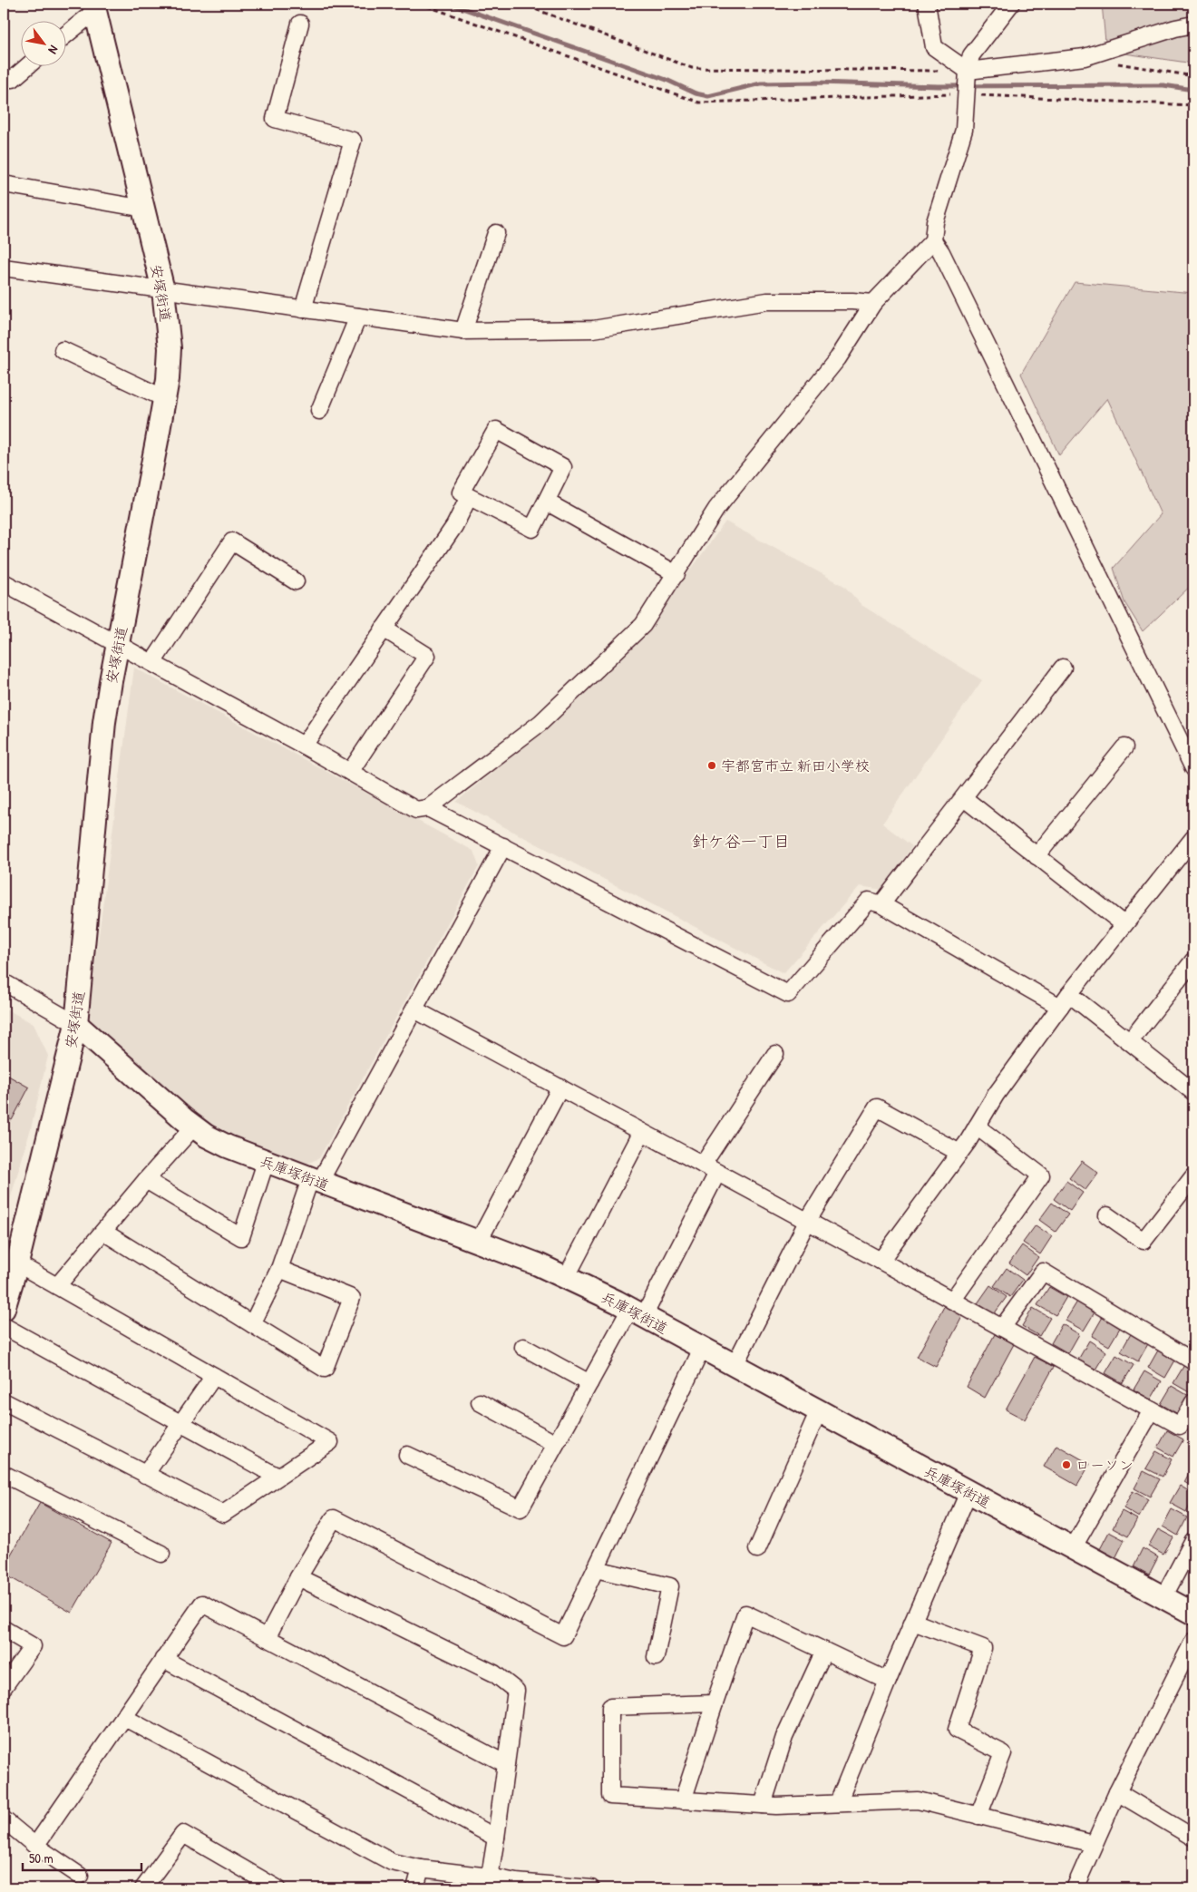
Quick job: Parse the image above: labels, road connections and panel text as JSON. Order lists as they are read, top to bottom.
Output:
{
  "streets": {
    "main road": ["安塚街道", "兵庫塚街道"]
  },
  "crossings": [
    ["安塚街道", "兵庫塚街道"]
  ],
  "districts": ["針ケ谷一丁目"],
  "places": ["宇都宮市立 新田小学校", "ローソン"],
  "scale_bar": "50 m",
  "north": "bottom right"
}
